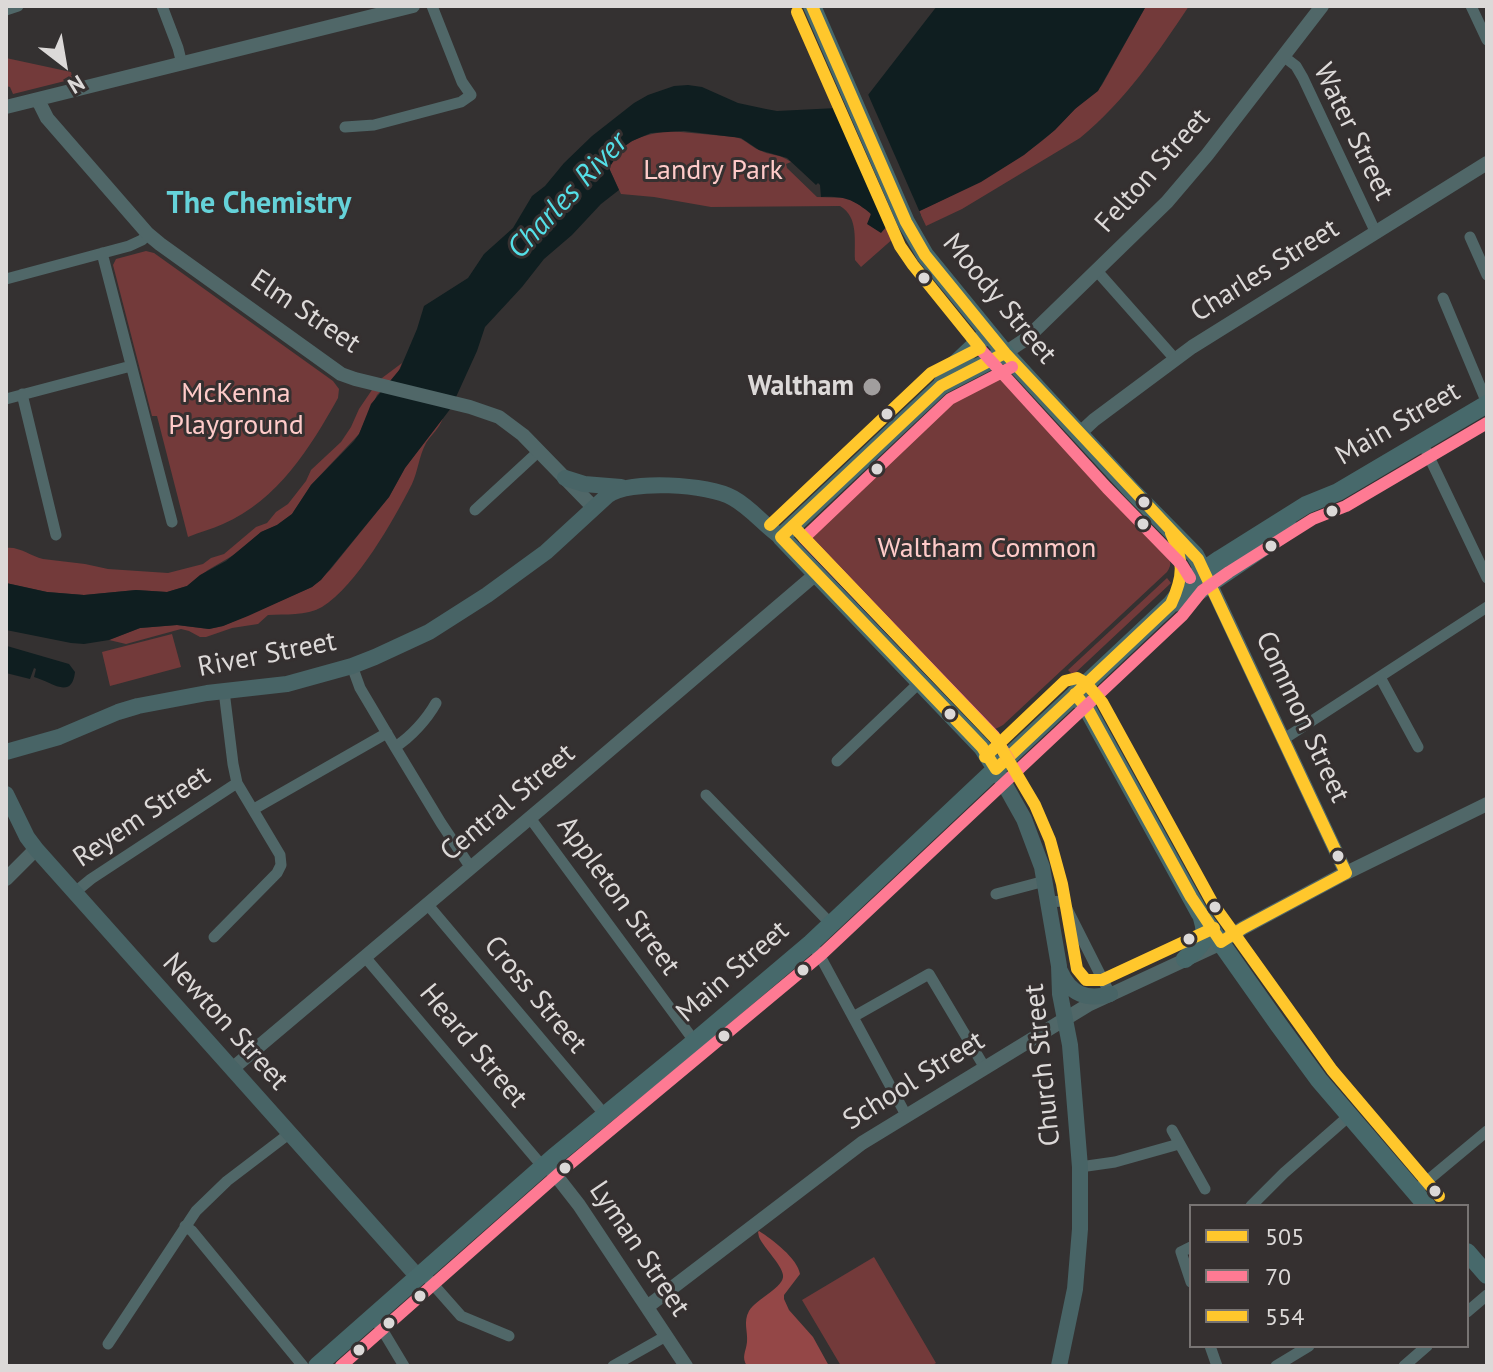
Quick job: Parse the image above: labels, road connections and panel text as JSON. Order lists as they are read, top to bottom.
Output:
{
  "streets": {
    "main road": [
      "Moody Street",
      "Main Street",
      "River Street",
      "Newton Street",
      "Church Street"
    ],
    "street": [
      "Water Street",
      "Felton Street",
      "Charles Street",
      "Elm Street",
      "Common Street",
      "Central Street",
      "Reyem Street",
      "Appleton Street",
      "Cross Street",
      "Heard Street",
      "School Street",
      "Lyman Street"
    ]
  },
  "crossings": [
    ["Water Street", "Felton Street"],
    ["Water Street", "Charles Street"],
    ["Felton Street", "Moody Street"],
    ["Charles Street", "Moody Street"],
    ["Moody Street", "Main Street"],
    ["Moody Street", "Common Street"],
    ["Elm Street", "River Street"],
    ["Main Street", "Common Street"],
    ["Main Street", "Appleton Street"],
    ["Main Street", "Cross Street"],
    ["Main Street", "Newton Street"],
    ["Main Street", "Heard Street"],
    ["Main Street", "Church Street"],
    ["Main Street", "Lyman Street"],
    ["Common Street", "School Street"],
    ["Central Street", "Appleton Street"],
    ["Central Street", "Cross Street"],
    ["Central Street", "Newton Street"],
    ["Central Street", "Heard Street"],
    ["Reyem Street", "Newton Street"],
    ["Heard Street", "Lyman Street"],
    ["Church Street", "School Street"],
    ["School Street", "Lyman Street"]
  ],
  "districts": ["The Chemistry"],
  "water": ["Charles River"],
  "parks": ["Landry Park", "McKenna Playground", "Waltham Common"],
  "places": ["Waltham"],
  "lines": ["transit line 505", "transit line 554", "transit line 70"],
  "legend": ["505", "70", "554"],
  "north": "bottom right"
}
